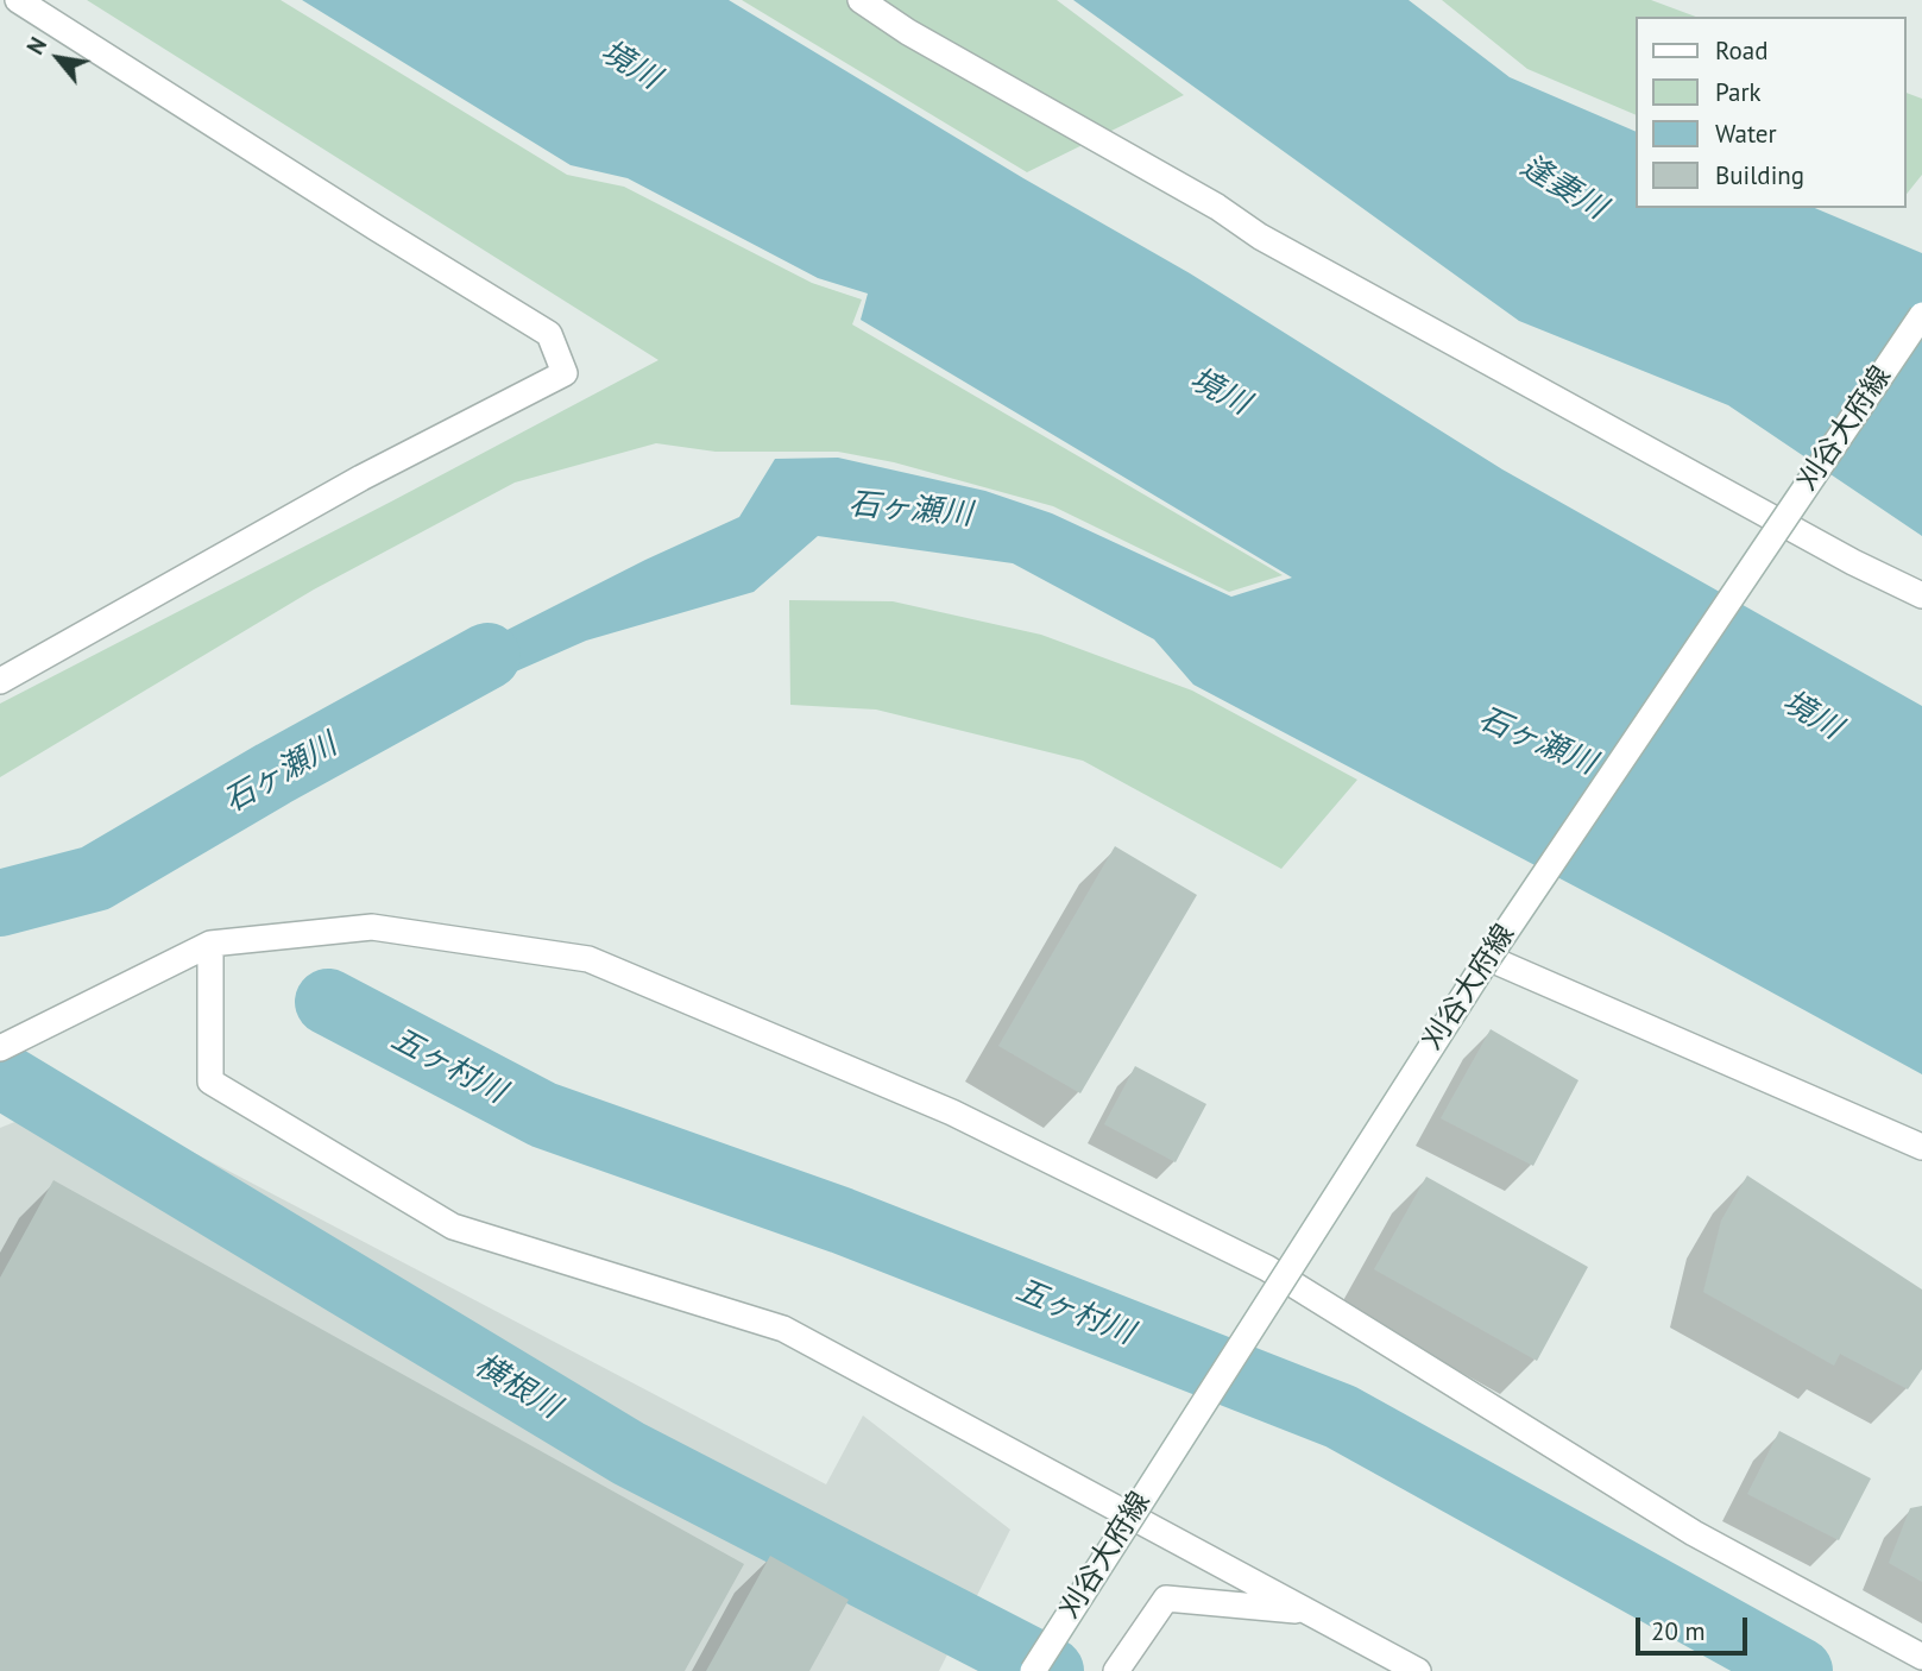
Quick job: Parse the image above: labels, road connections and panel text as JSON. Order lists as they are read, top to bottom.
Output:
{
  "streets": {
    "street": ["刈谷大府線"]
  },
  "water": [
    "境川",
    "逢妻川",
    "石ヶ瀬川",
    "五ヶ村川",
    "横根川"
  ],
  "legend": [
    "Road",
    "Park",
    "Water",
    "Building"
  ],
  "scale_bar": "20 m",
  "north": "top left"
}
